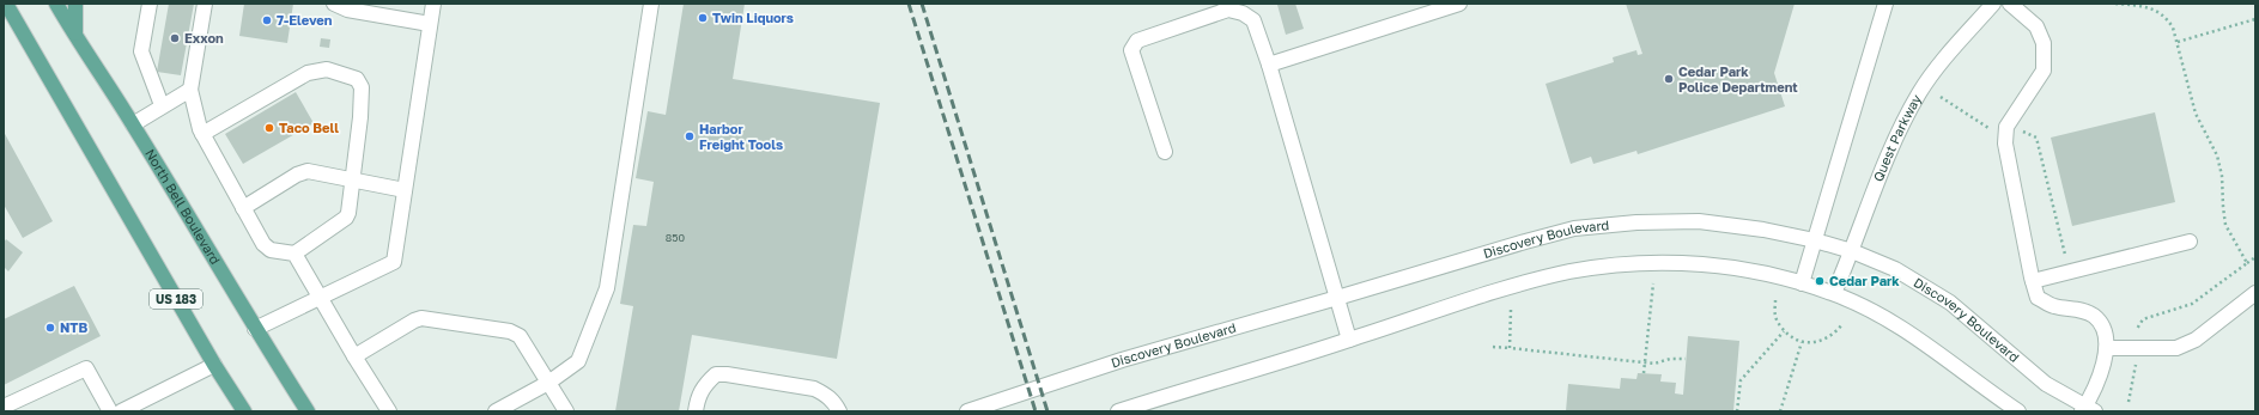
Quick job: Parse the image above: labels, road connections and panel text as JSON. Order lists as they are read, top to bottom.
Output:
{
  "streets": {
    "main road": ["North Bell Boulevard", "US 183"],
    "street": ["Quest Parkway", "Discovery Boulevard"]
  },
  "crossings": [
    ["Quest Parkway", "Discovery Boulevard"]
  ],
  "places": [
    "Twin Liquors",
    "7-Eleven",
    "Exxon",
    "Cedar Park Police Department",
    "Taco Bell",
    "Harbor Freight Tools",
    "Cedar Park",
    "NTB"
  ],
  "house_numbers": ["850"]
}
